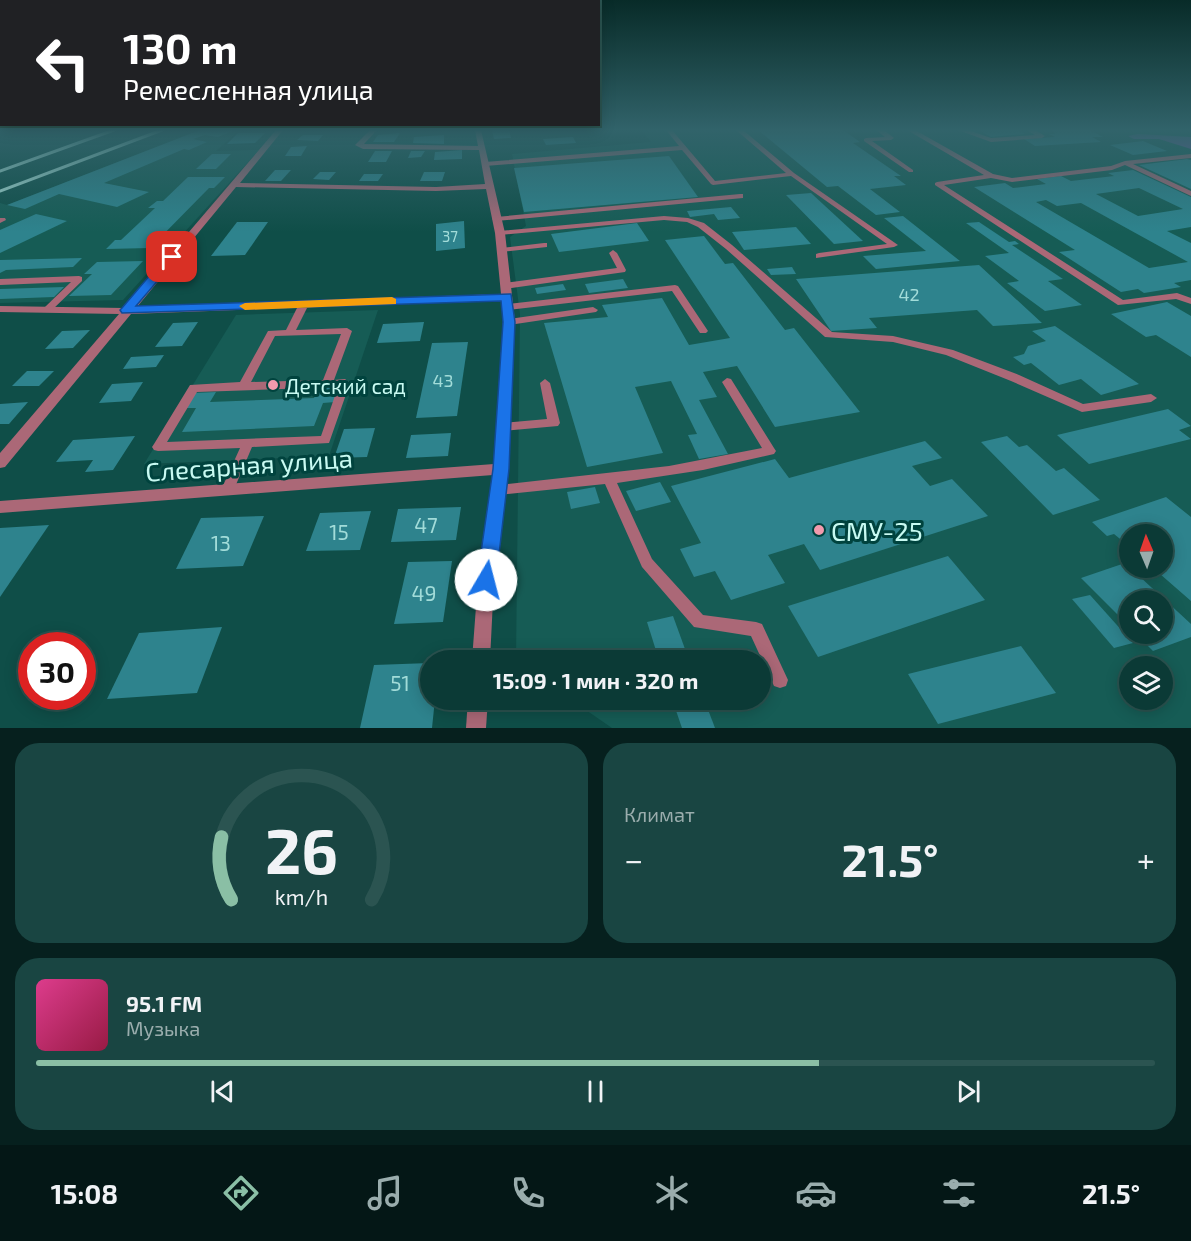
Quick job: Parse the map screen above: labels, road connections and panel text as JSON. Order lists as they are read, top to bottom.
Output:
{
  "streets": {
    "street": ["Слесарная улица"]
  },
  "places": ["Детский сад", "СМУ-25"],
  "house_numbers": [
    "37",
    "42",
    "43",
    "47",
    "15",
    "13",
    "49",
    "51"
  ],
  "north": "top",
  "page": {
    "turn": ["130 m", "Ремесленная улица"],
    "limit": "30",
    "trip": "15:09 · 1 мин · 320 m",
    "tile": "Климат",
    "heat": ["−", "21.5°", "+"],
    "song": ["95.1 FM", "Музыка"],
    "tabs": ["15:08", "21.5°"],
    "gauge": ["26", "km/h"]
  }
}
